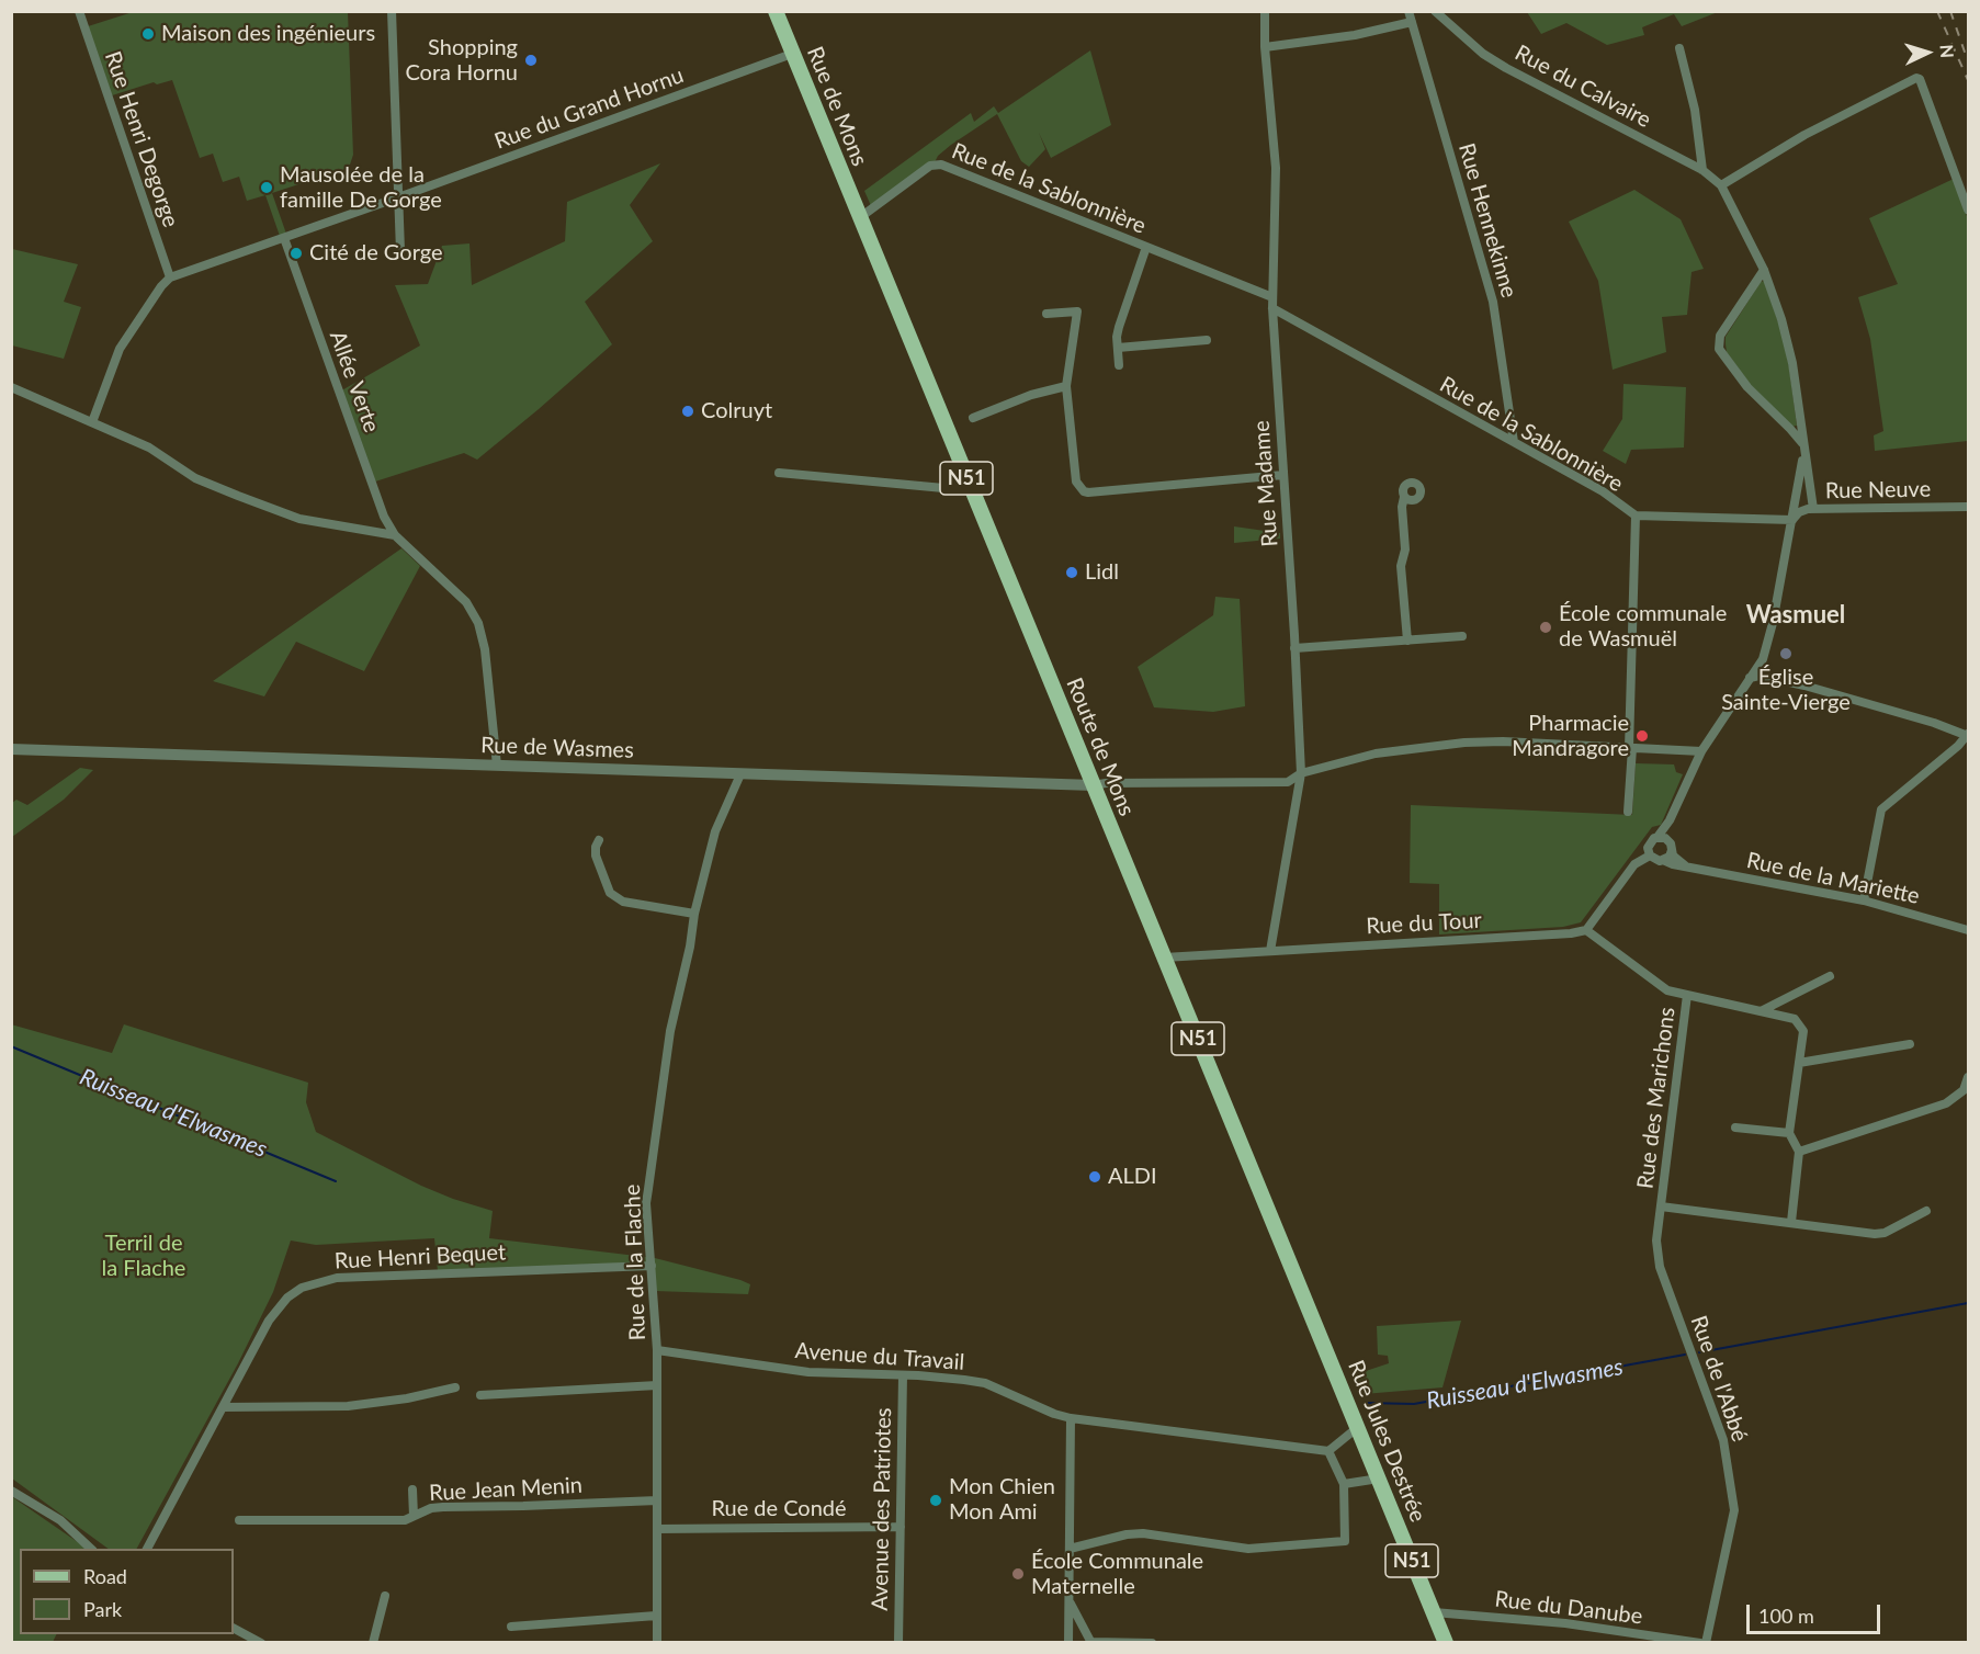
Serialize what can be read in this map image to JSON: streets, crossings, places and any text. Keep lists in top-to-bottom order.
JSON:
{
  "streets": {
    "main road": [
      "Rue de Mons",
      "N51",
      "Route de Mons",
      "Rue Jules Destrée"
    ],
    "street": [
      "Rue du Calvaire",
      "Rue du Grand Hornu",
      "Rue Henri Degorge",
      "Rue de la Sablonnière",
      "Rue Hennekinne",
      "Allée Verte",
      "Rue Madame",
      "Rue Neuve",
      "Rue de Wasmes",
      "Rue de la Mariette",
      "Rue du Tour",
      "Rue des Marichons",
      "Rue Henri Bequet",
      "Rue de la Flache",
      "Avenue du Travail",
      "Rue de l'Abbé",
      "Rue Jean Menin",
      "Rue de Condé",
      "Avenue des Patriotes",
      "Rue du Danube"
    ]
  },
  "crossings": [
    ["Rue de Mons", "Rue du Grand Hornu"],
    ["Rue de Mons", "Rue de la Sablonnière"],
    ["Rue de Mons", "Route de Mons"],
    ["Rue du Grand Hornu", "Rue Henri Degorge"],
    ["Rue du Grand Hornu", "Allée Verte"],
    ["Rue de la Sablonnière", "Rue Hennekinne"],
    ["Rue de la Sablonnière", "Rue Madame"],
    ["Rue de la Sablonnière", "Rue Neuve"],
    ["Rue de la Sablonnière", "Route de Mons"],
    ["Rue Madame", "Rue du Tour"],
    ["Route de Mons", "Rue de Wasmes"],
    ["Route de Mons", "Rue du Tour"],
    ["Route de Mons", "Rue Jules Destrée"],
    ["Rue de Wasmes", "Rue de la Flache"],
    ["Rue des Marichons", "Rue de l'Abbé"],
    ["Rue Henri Bequet", "Rue de la Flache"],
    ["Rue de la Flache", "Avenue du Travail"],
    ["Rue de la Flache", "Rue Jean Menin"],
    ["Rue de la Flache", "Rue de Condé"],
    ["Avenue du Travail", "Avenue des Patriotes"],
    ["Rue Jules Destrée", "Rue du Danube"],
    ["Rue de Condé", "Avenue des Patriotes"]
  ],
  "districts": ["Wasmuel"],
  "water": ["Ruisseau d'Elwasmes"],
  "parks": ["Terril de la Flache"],
  "places": [
    "Maison des ingénieurs",
    "Shopping Cora Hornu",
    "Mausolée de la famille De Gorge",
    "Cité de Gorge",
    "Colruyt",
    "Lidl",
    "École communale de Wasmuël",
    "Église Sainte-Vierge",
    "Pharmacie Mandragore",
    "ALDI",
    "Mon Chien Mon Ami",
    "École Communale Maternelle"
  ],
  "legend": ["Road", "Park"],
  "scale_bar": "100 m",
  "north": "right"
}
